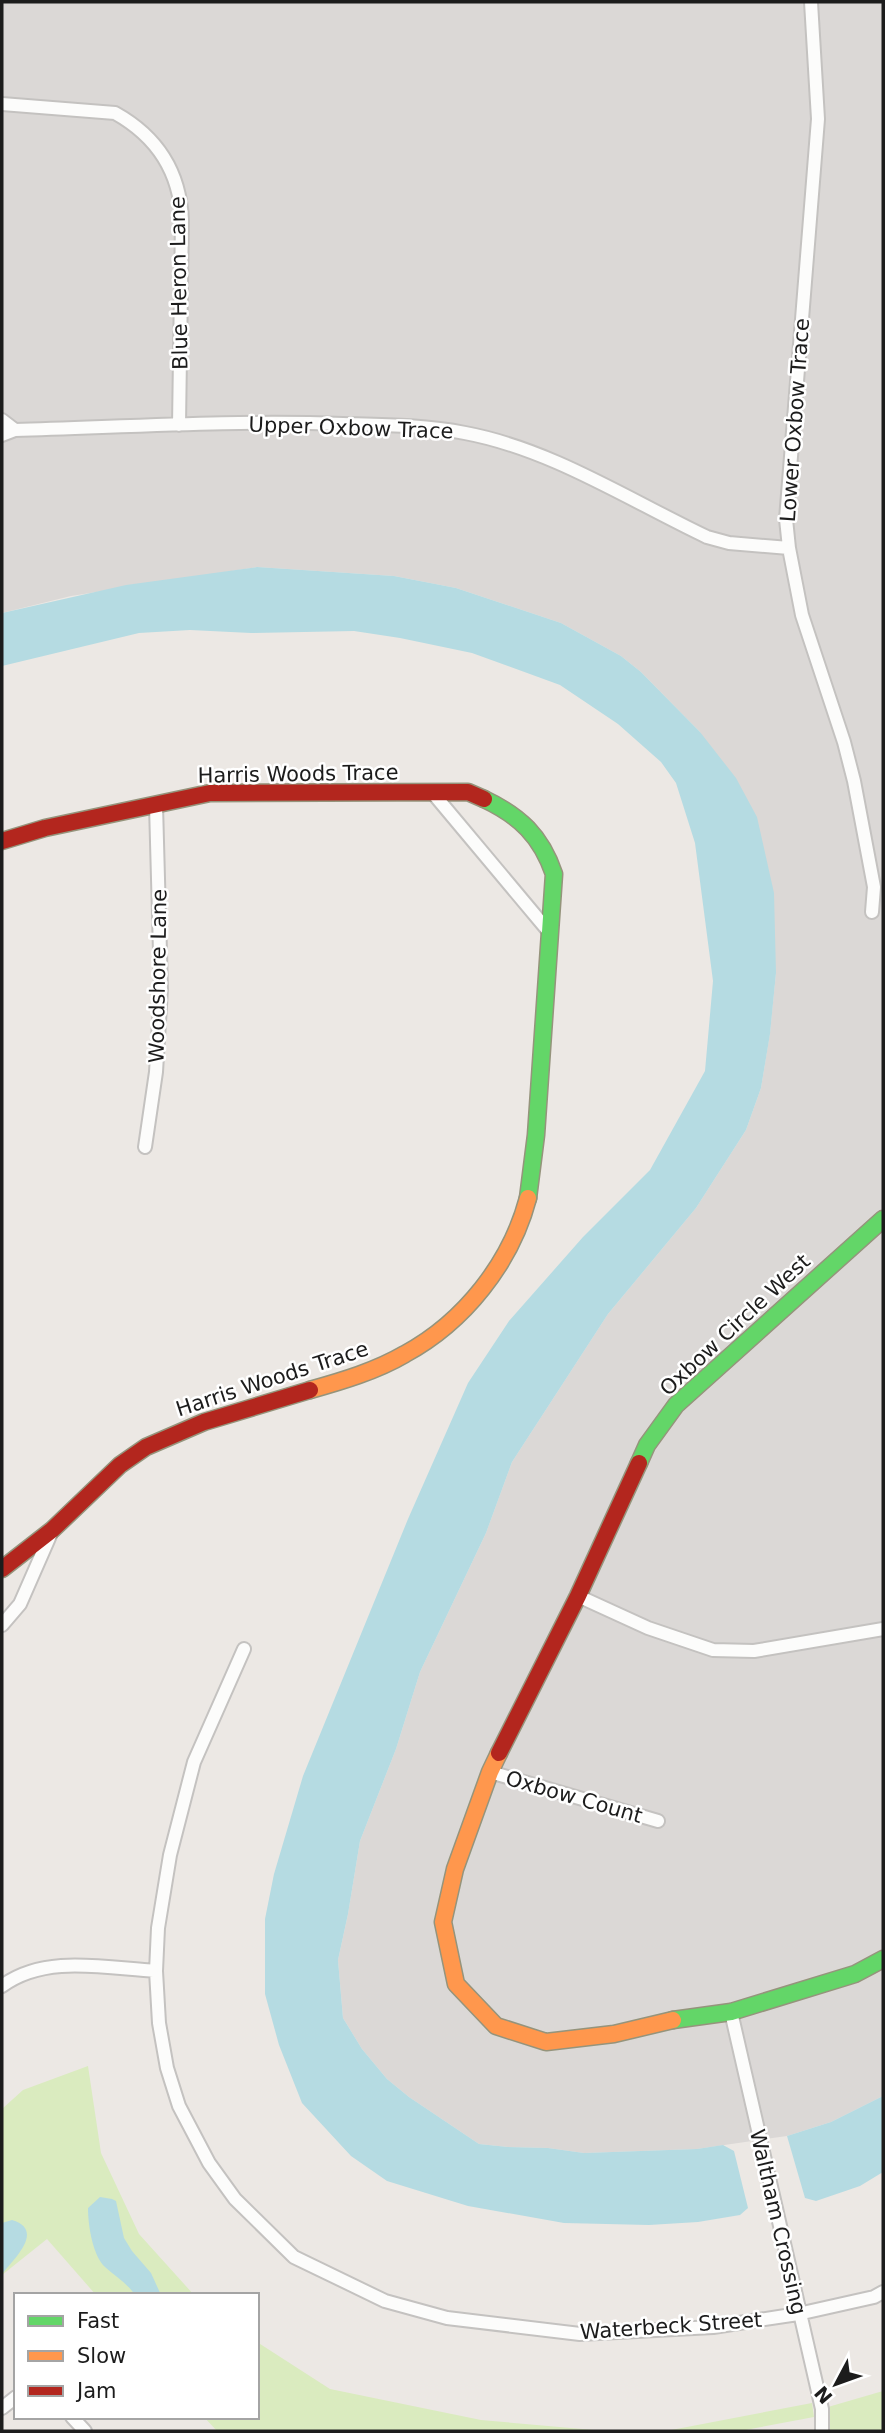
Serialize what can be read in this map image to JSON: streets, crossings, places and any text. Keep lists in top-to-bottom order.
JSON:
{
  "streets": {
    "street": [
      "Blue Heron Lane",
      "Lower Oxbow Trace",
      "Upper Oxbow Trace",
      "Harris Woods Trace",
      "Woodshore Lane",
      "Oxbow Circle West",
      "Oxbow Count",
      "Waltham Crossing",
      "Waterbeck Street"
    ]
  },
  "crossings": [
    ["Blue Heron Lane", "Upper Oxbow Trace"],
    ["Lower Oxbow Trace", "Upper Oxbow Trace"],
    ["Harris Woods Trace", "Woodshore Lane"],
    ["Oxbow Circle West", "Oxbow Count"],
    ["Oxbow Circle West", "Waltham Crossing"],
    ["Waltham Crossing", "Waterbeck Street"]
  ],
  "legend": ["Fast", "Slow", "Jam"],
  "north": "bottom left"
}
